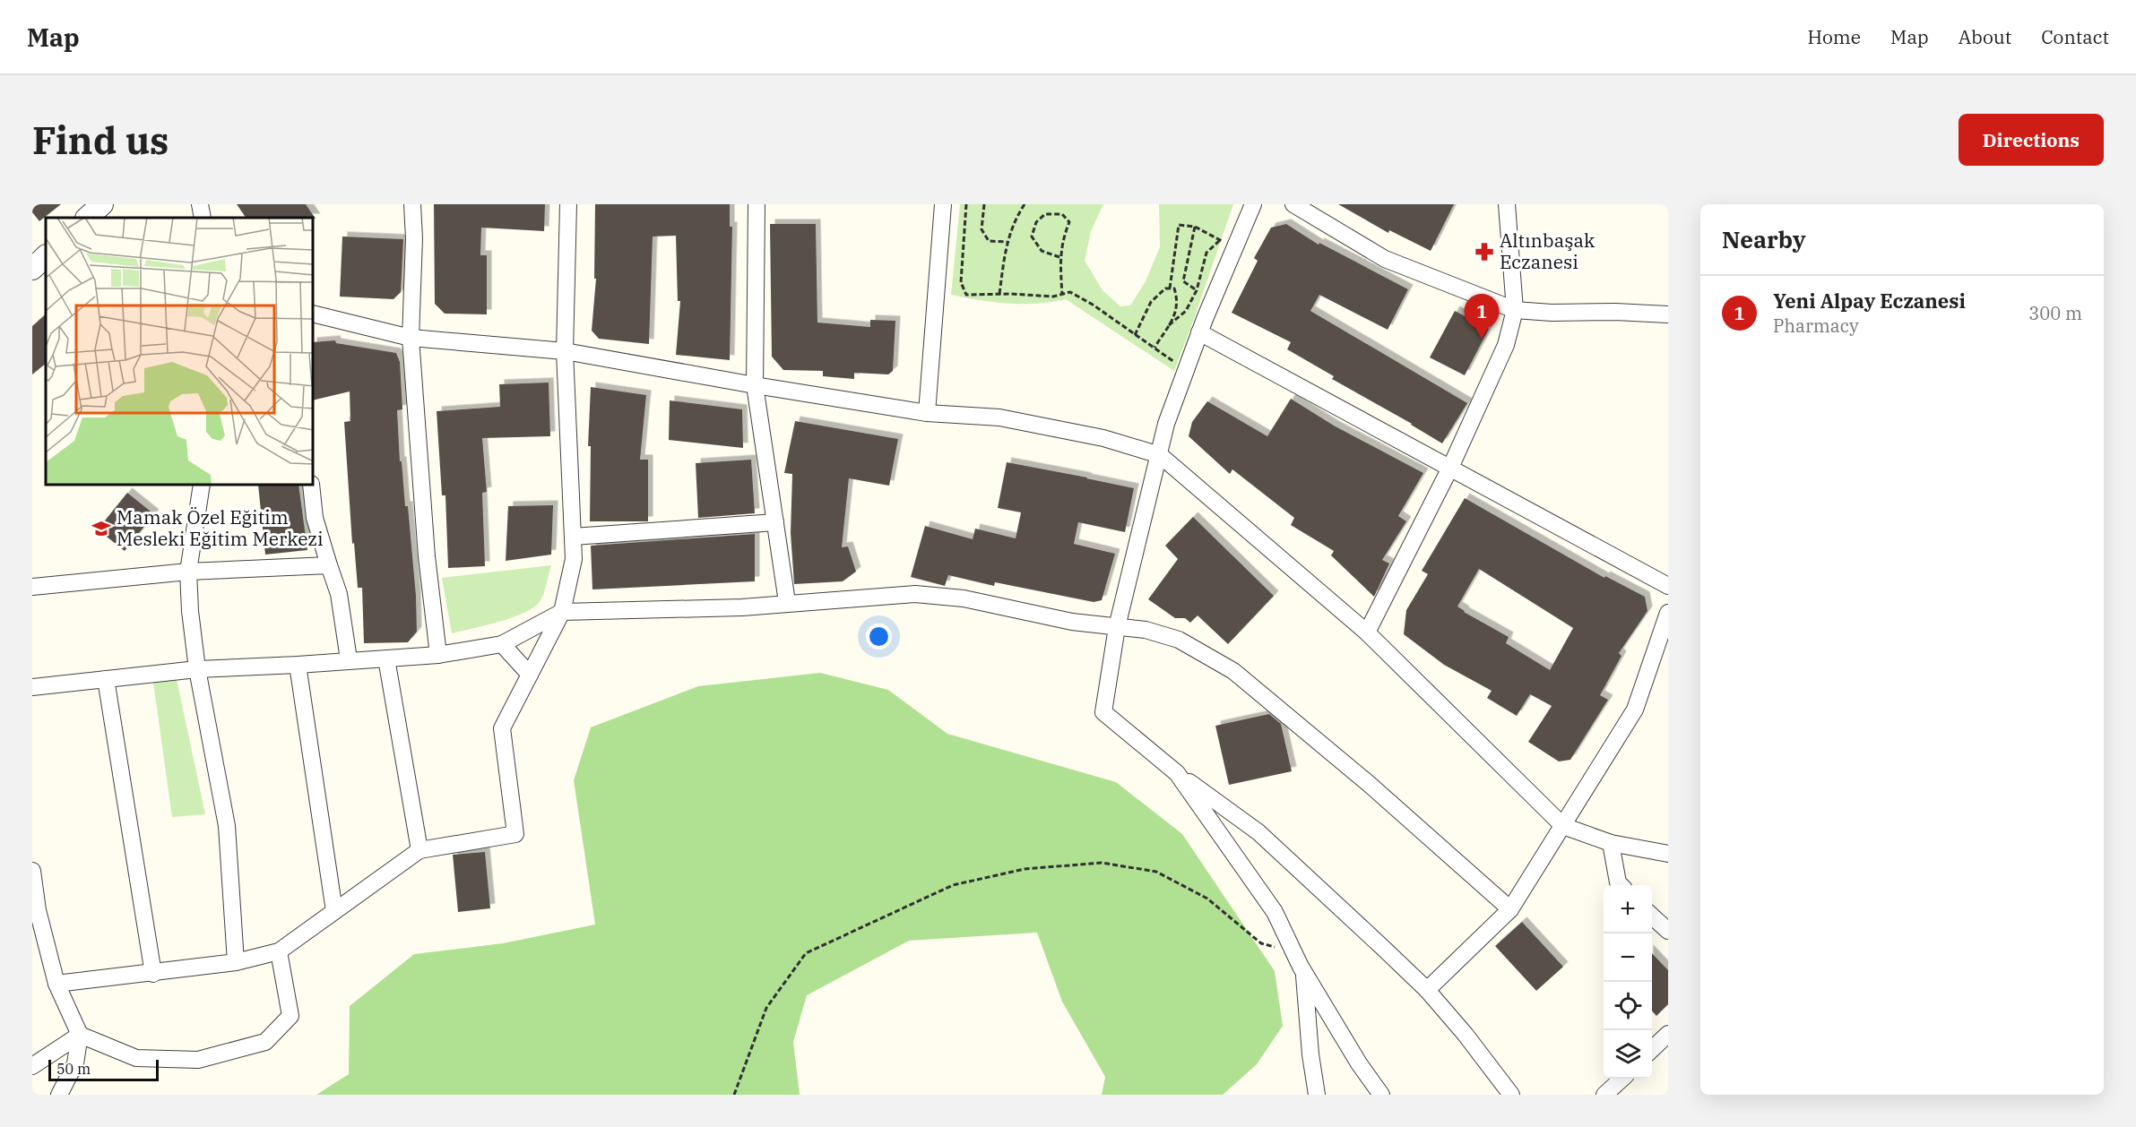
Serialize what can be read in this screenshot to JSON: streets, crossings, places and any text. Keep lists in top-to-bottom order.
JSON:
{
  "places": {
    "pharmacy": ["Altınbaşak Eczanesi"],
    "school or university": ["Mamak Özel Eğitim Mesleki Eğitim Merkezi"]
  },
  "scale_bar": "50 m",
  "page": {
    "header": "Map",
    "nav": [
      "Home",
      "Map",
      "About",
      "Contact"
    ],
    "buttons": "Directions",
    "title": "Find us",
    "heading": "Nearby",
    "list": [
      {
        "mark": "1",
        "name": "Yeni Alpay Eczanesi",
        "note": "Pharmacy",
        "value": "300 m"
      }
    ],
    "pins": "1",
    "map_buttons": ["+", "−"],
    "scale": "50 m"
  }
}
